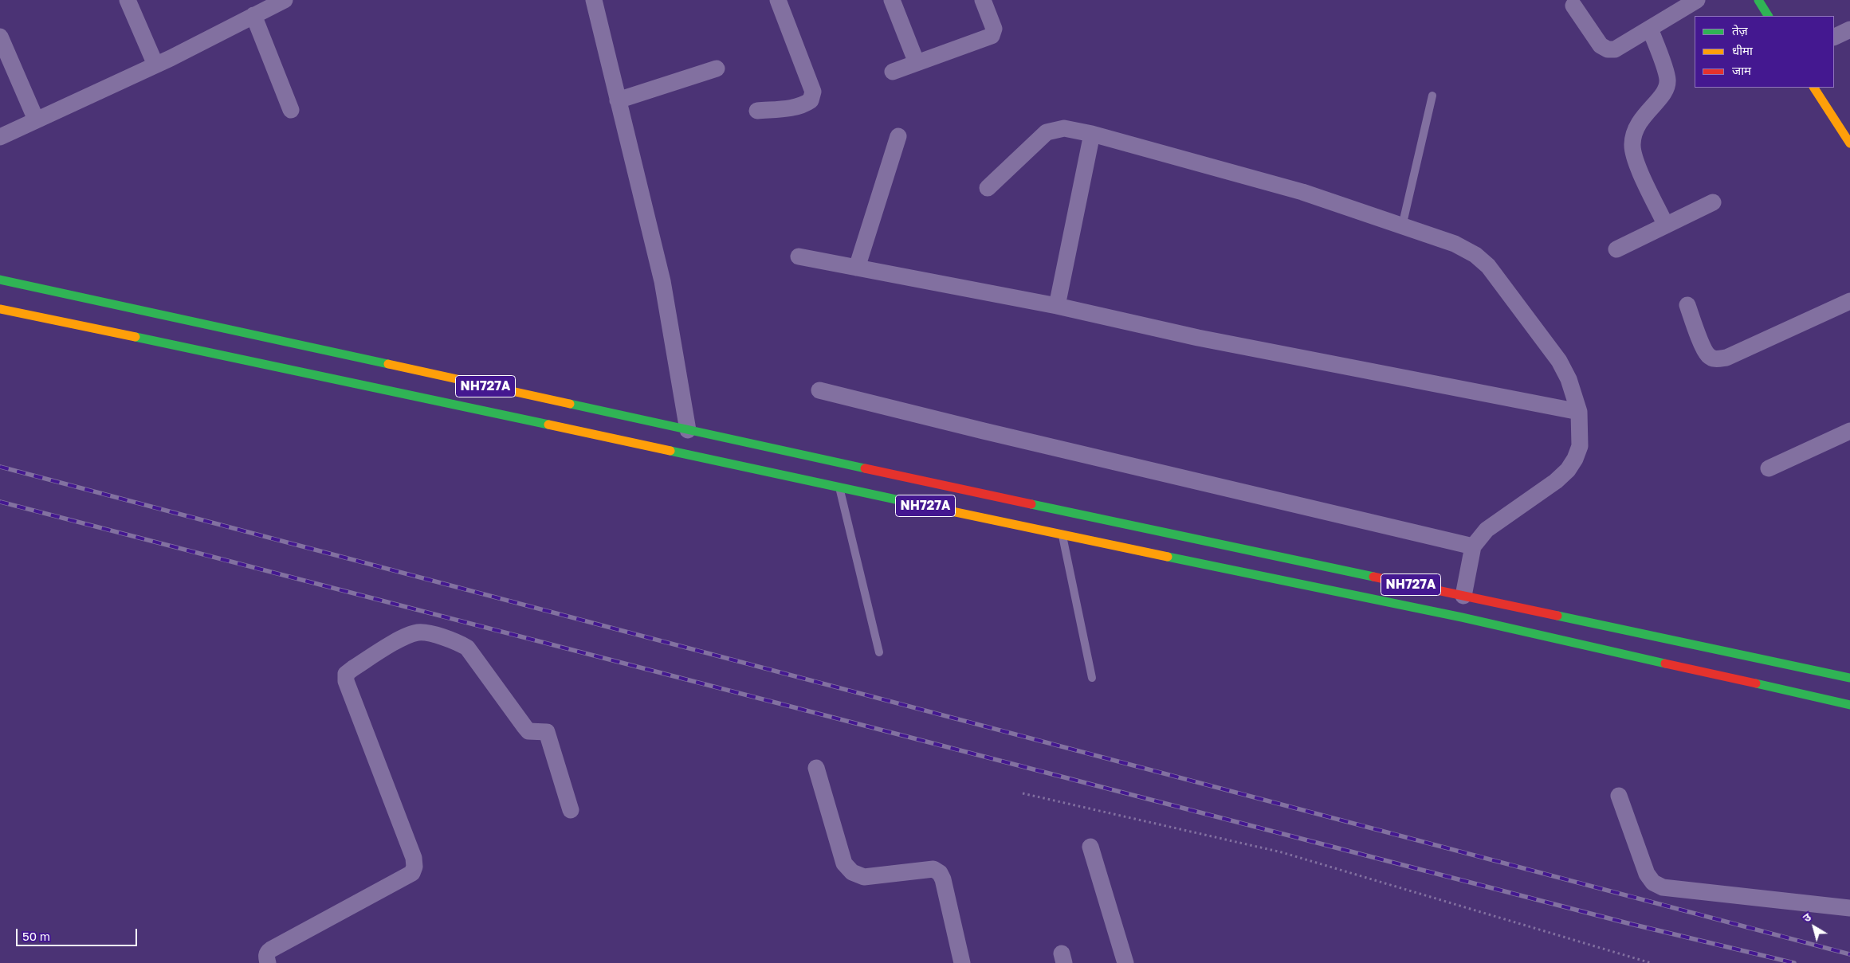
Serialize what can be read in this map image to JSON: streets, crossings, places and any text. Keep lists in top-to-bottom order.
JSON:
{
  "streets": {
    "main road": ["NH727A"]
  },
  "legend": ["तेज़", "धीमा", "जाम"],
  "scale_bar": "50 m",
  "north": "top left"
}
